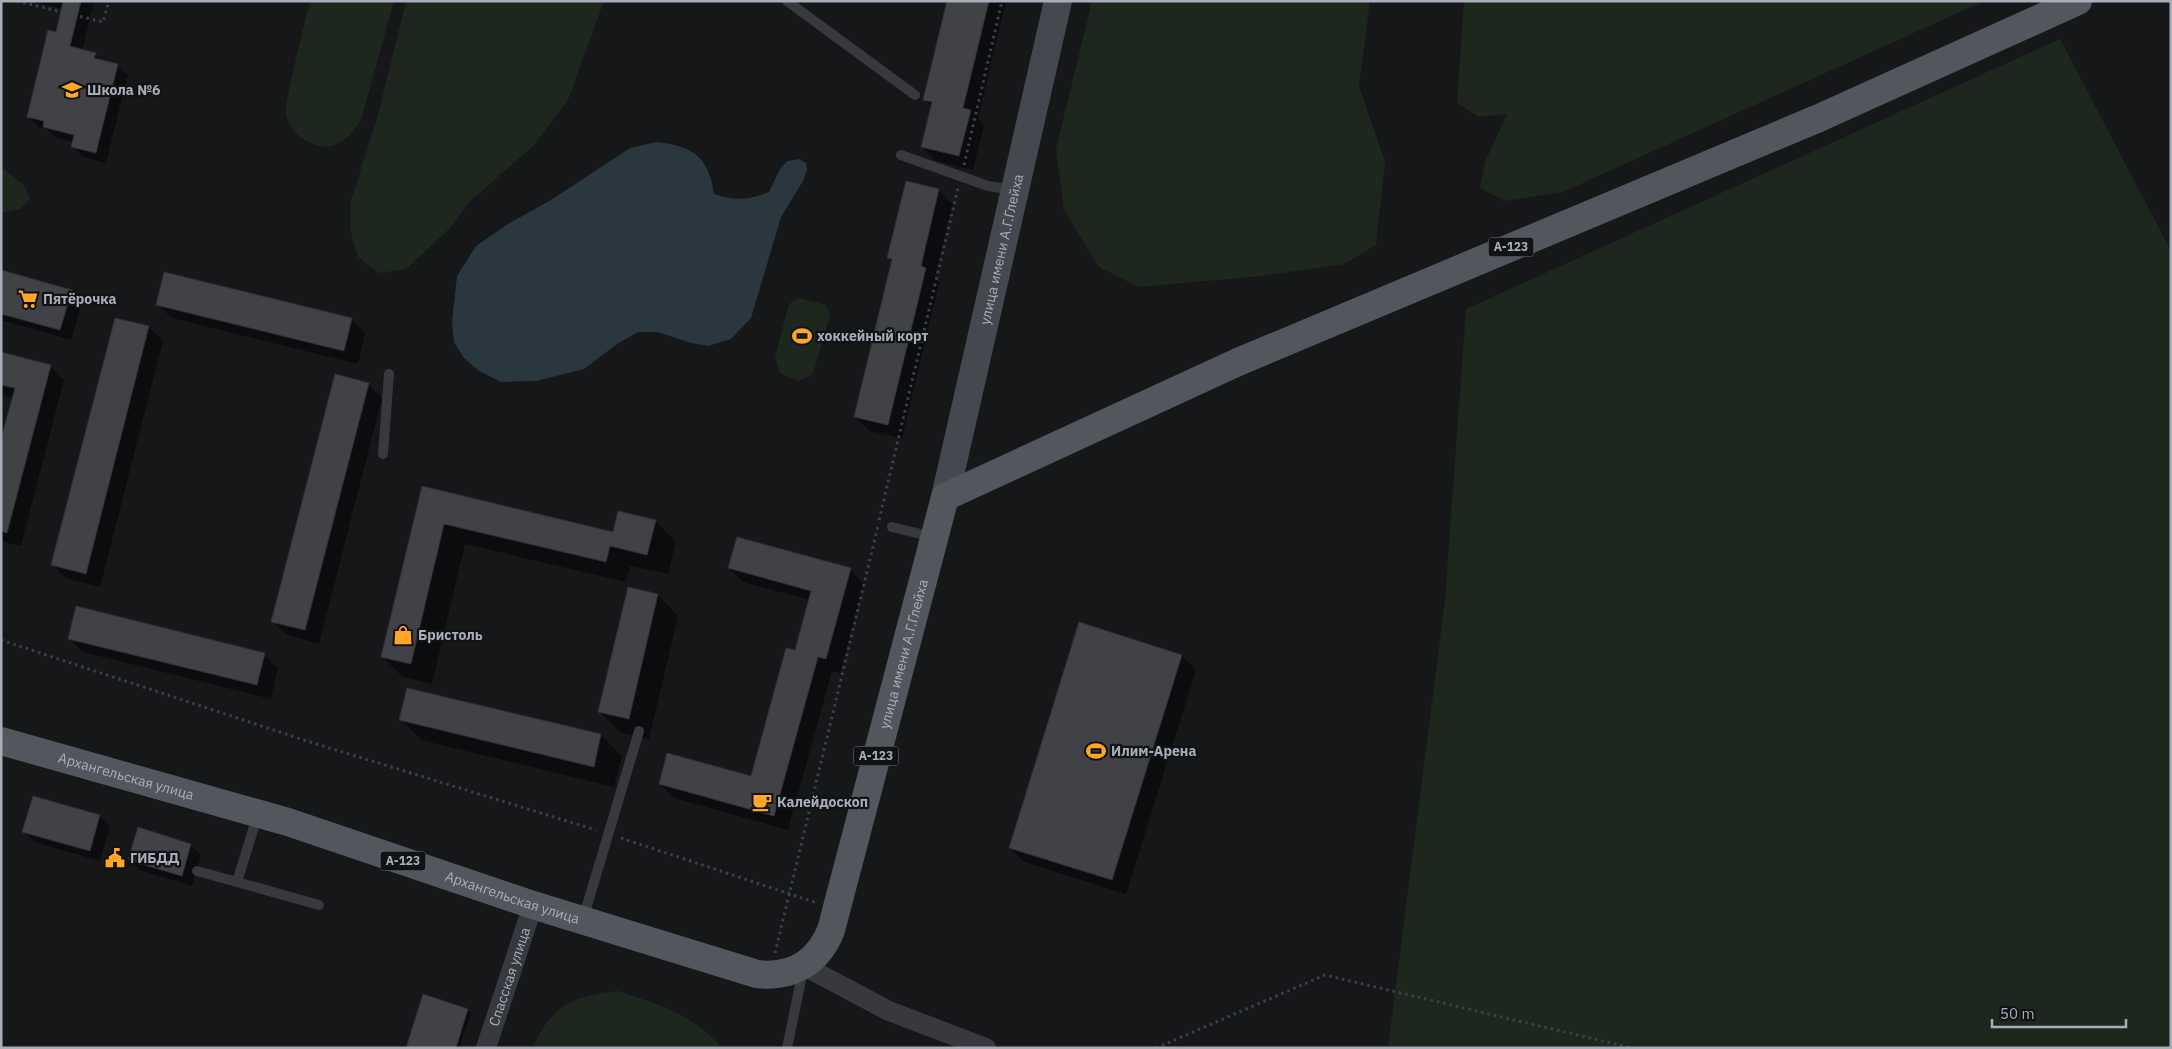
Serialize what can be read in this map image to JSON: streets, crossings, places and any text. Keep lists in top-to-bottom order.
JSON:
{
  "streets": {
    "main road": ["А-123", "улица имени А.Г.Глейха", "Архангельская улица"],
    "street": ["Спасская улица"]
  },
  "crossings": [
    ["А-123", "улица имени А.Г.Глейха"],
    ["улица имени А.Г.Глейха", "Архангельская улица"],
    ["Архангельская улица", "Спасская улица"]
  ],
  "places": {
    "school or university": ["Школа №6"],
    "supermarket": ["Пятёрочка"],
    "sports": ["хоккейный корт", "Илим-Арена"],
    "shop": ["Бристоль"],
    "cafe": ["Калейдоскоп"],
    "public building": ["ГИБДД"]
  },
  "scale_bar": "50 m"
}
